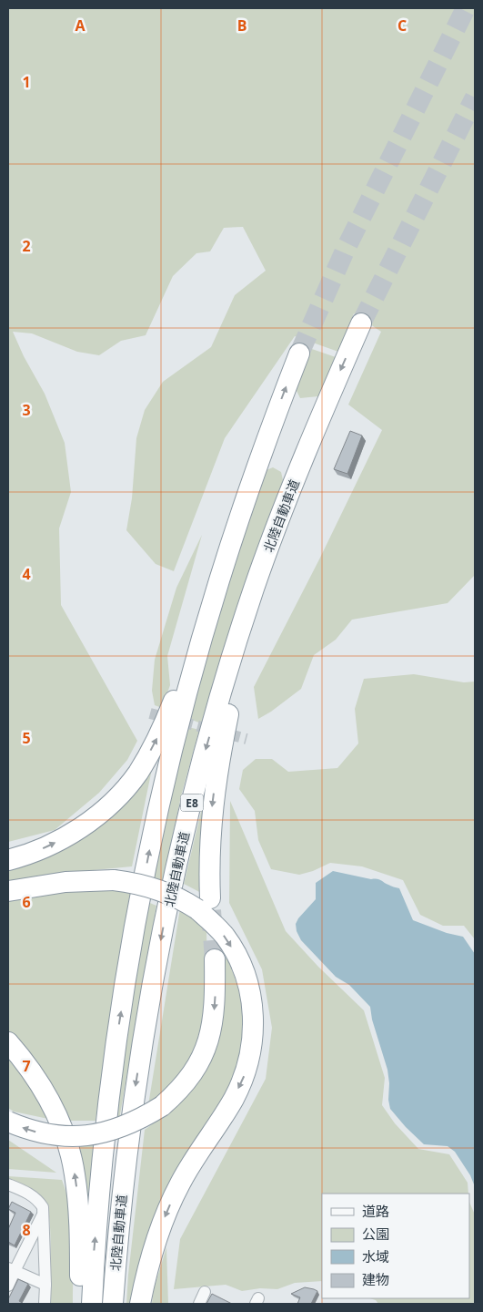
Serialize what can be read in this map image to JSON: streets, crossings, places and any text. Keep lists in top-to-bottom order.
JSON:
{
  "streets": {
    "highway": ["北陸自動車道", "E8"]
  },
  "legend": [
    "道路",
    "公園",
    "水域",
    "建物"
  ],
  "grid": {
    "columns": ["A", "B", "C"],
    "rows": [
      "1",
      "2",
      "3",
      "4",
      "5",
      "6",
      "7",
      "8"
    ]
  }
}
